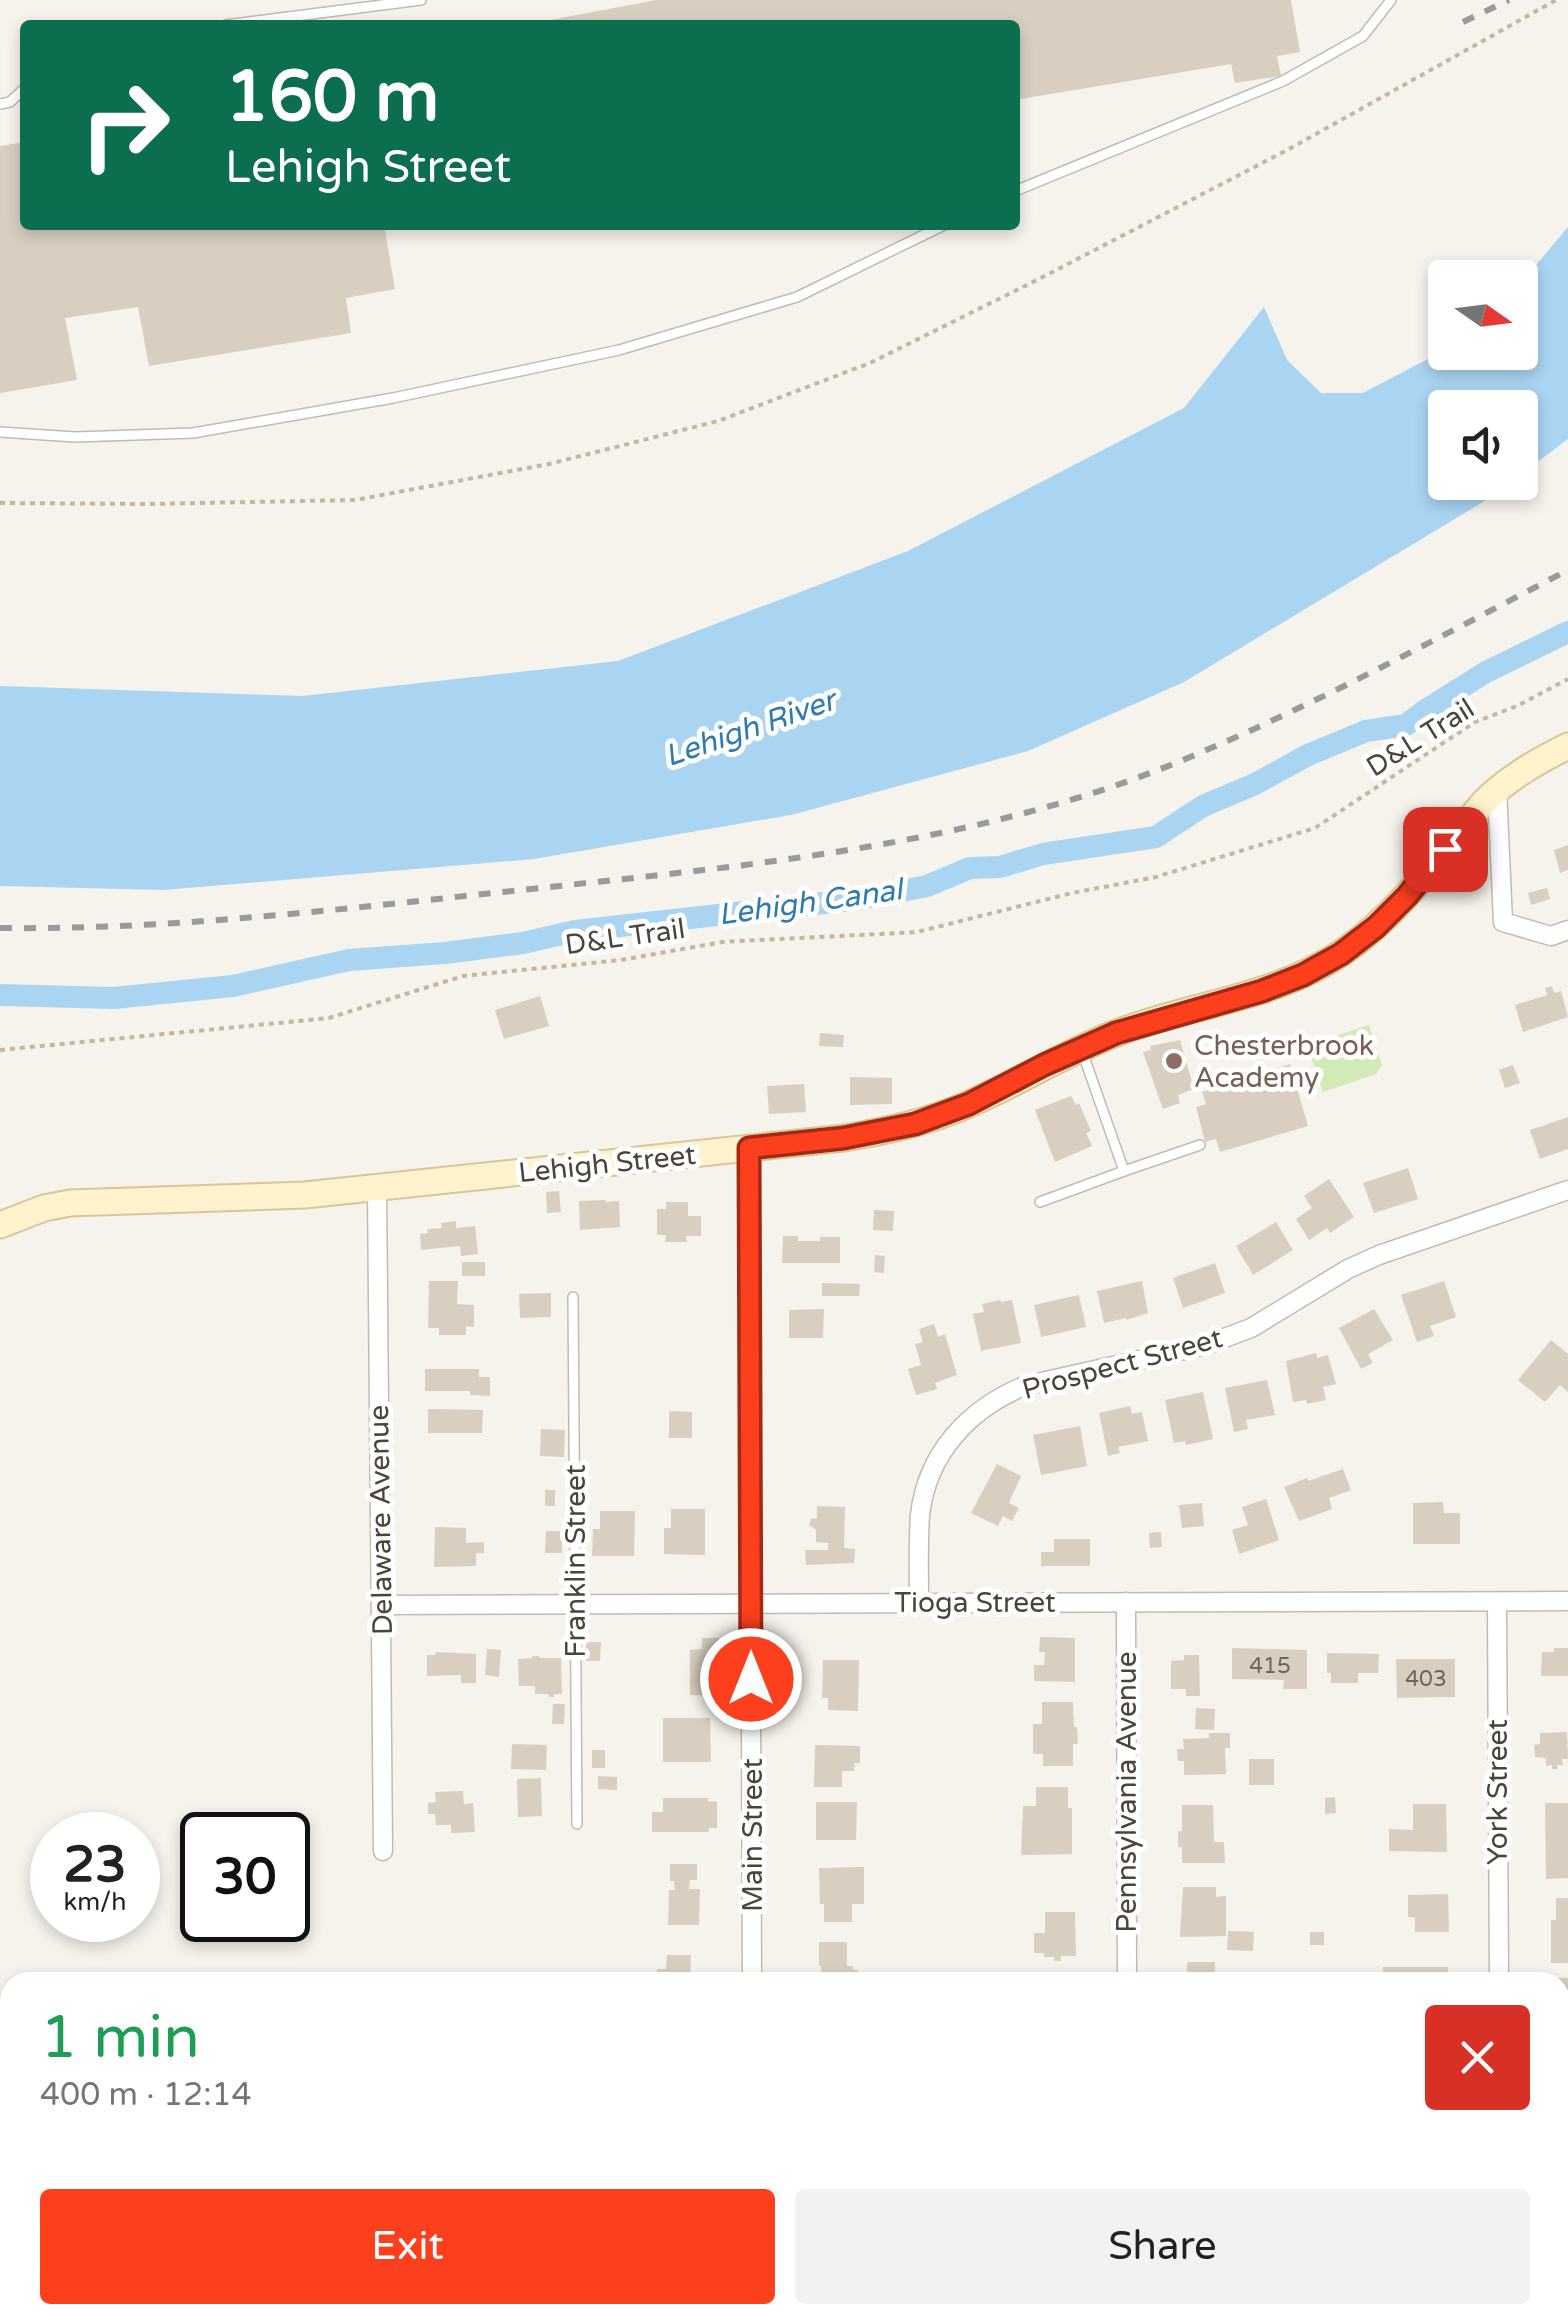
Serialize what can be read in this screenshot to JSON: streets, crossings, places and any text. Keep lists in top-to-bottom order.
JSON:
{
  "streets": {
    "street": [
      "Lehigh Street",
      "Prospect Street",
      "Delaware Avenue",
      "Tioga Street",
      "Pennsylvania Avenue",
      "York Street",
      "Main Street"
    ],
    "lane": ["Franklin Street"],
    "path": ["D&L Trail"]
  },
  "crossings": [
    ["Lehigh Street", "Delaware Avenue"],
    ["Lehigh Street", "Main Street"],
    ["Prospect Street", "Tioga Street"],
    ["Delaware Avenue", "Tioga Street"],
    ["Franklin Street", "Tioga Street"],
    ["Tioga Street", "Pennsylvania Avenue"],
    ["Tioga Street", "York Street"],
    ["Tioga Street", "Main Street"]
  ],
  "water": ["Lehigh River", "Lehigh Canal"],
  "places": ["Chesterbrook Academy"],
  "house_numbers": ["415", "403"],
  "north": "right",
  "page": {
    "turn": ["160 m", "Lehigh Street"],
    "speed": "23 km/h",
    "limit": "30",
    "heading": ["1 min", "400 m · 12:14"],
    "buttons": ["Exit", "Share"]
  }
}
